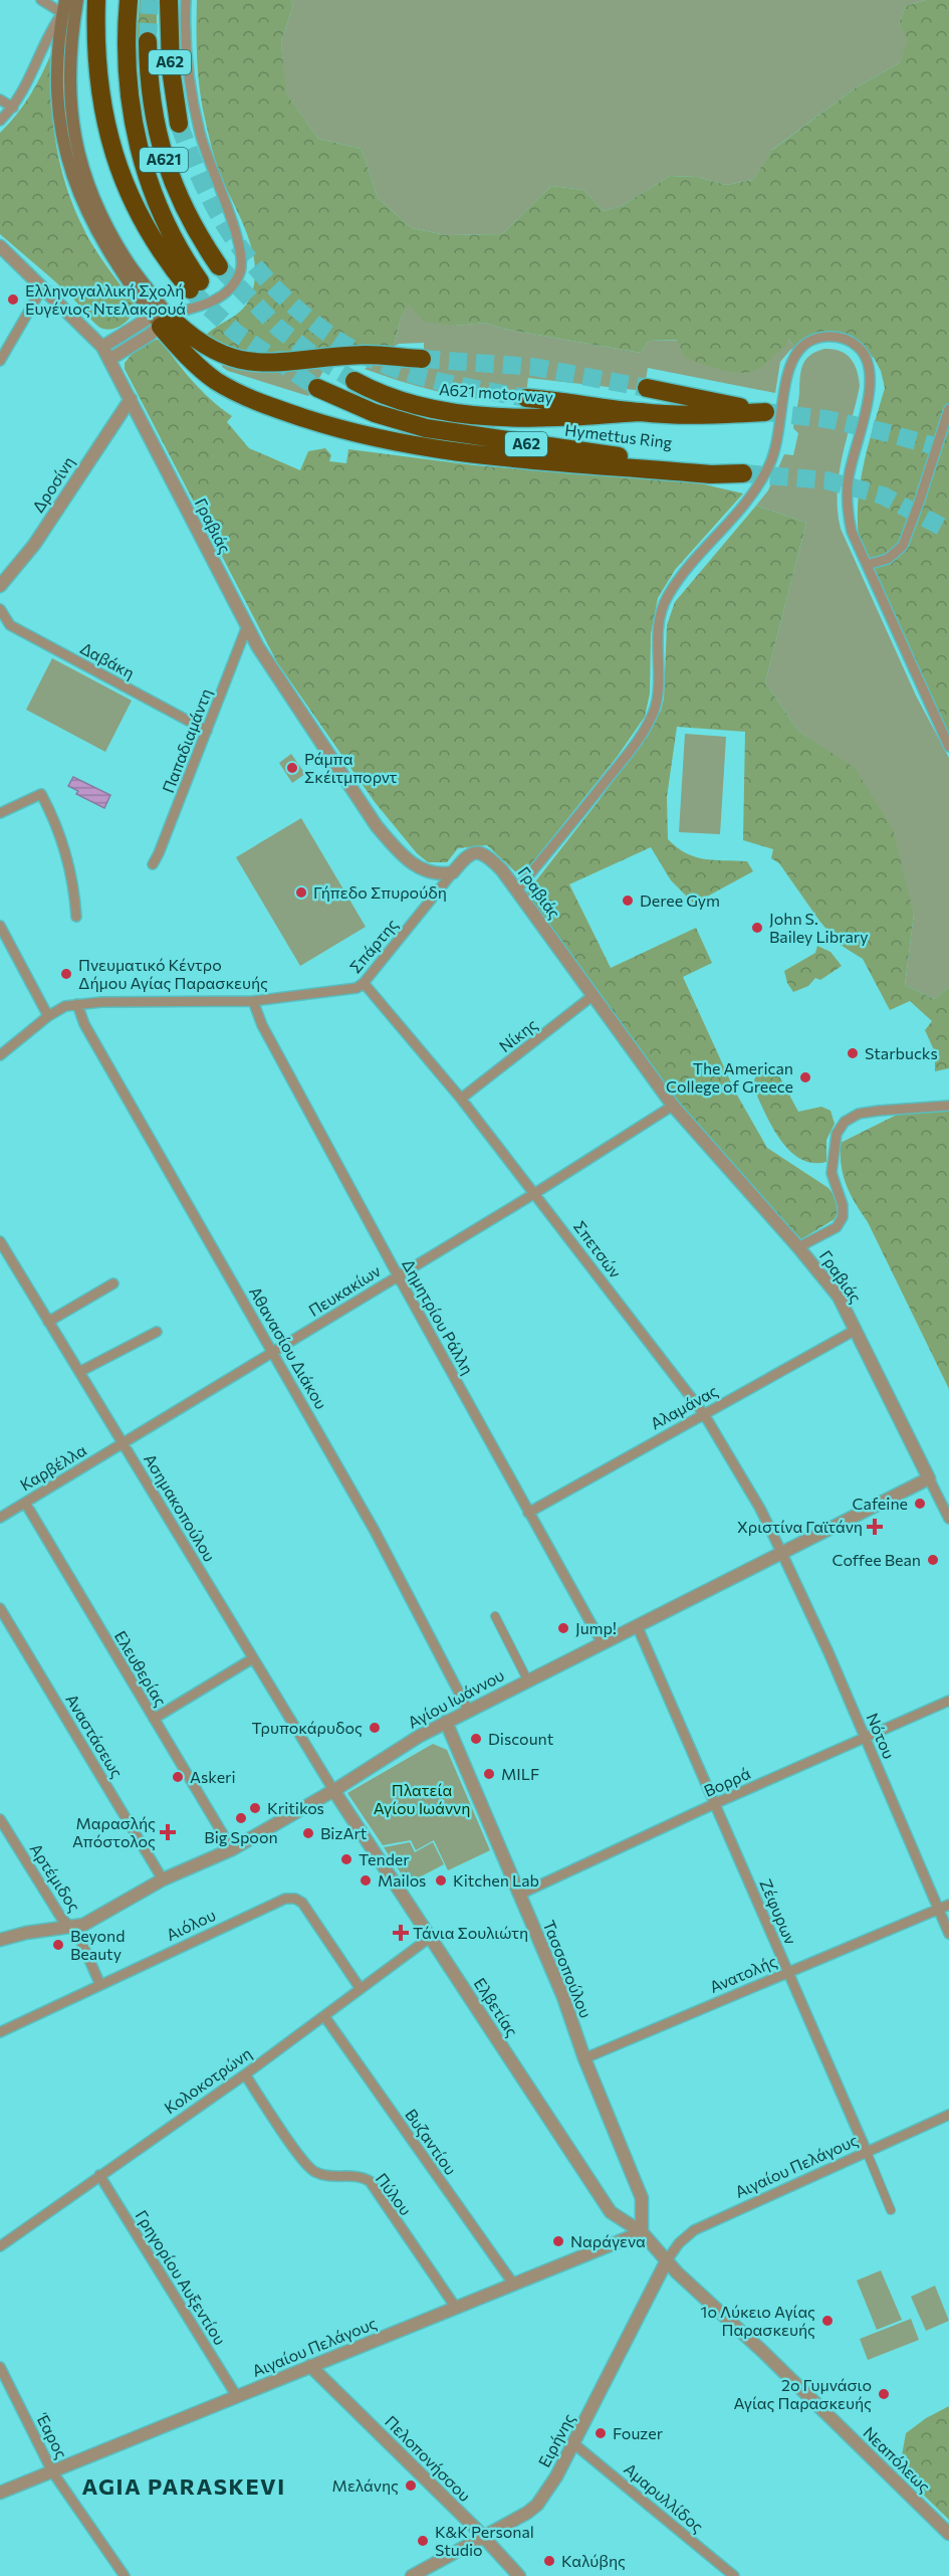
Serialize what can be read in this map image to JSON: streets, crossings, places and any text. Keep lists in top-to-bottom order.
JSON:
{
  "streets": {
    "highway": [
      "Α62",
      "Α621",
      "A621 motorway",
      "Hymettus Ring"
    ],
    "street": [
      "Δροσίνη",
      "Γραβιάς",
      "Δαβάκη",
      "Παπαδιαμάντη",
      "Σπάρτης",
      "Νίκης",
      "Σπετσών",
      "Πευκακίων",
      "Δημητρίου Ράλλη",
      "Αθανασίου Διάκου",
      "Αλαμάνας",
      "Καρβέλλα",
      "Ασημακοπούλου",
      "Ελευθερίας",
      "Αγίου Ιωάννου",
      "Αναστάσεως",
      "Νότου",
      "Βορρά",
      "Αρτέμιδος",
      "Ζέφυρων",
      "Αιόλου",
      "Τασσοπούλου",
      "Ανατολής",
      "Ελβετίας",
      "Κολοκοτρώνη",
      "Βυζαντίου",
      "Αιγαίου Πελάγους",
      "Πύλου",
      "Γρηγορίου Αυξεντίου",
      "Έαρος",
      "Ειρήνης",
      "Πελοπονήσσου",
      "Νεαπόλεως",
      "Αμαρυλλίδος"
    ]
  },
  "crossings": [
    ["A621 motorway", "Hymettus Ring"],
    ["Δροσίνη", "Γραβιάς"],
    ["Γραβιάς", "Παπαδιαμάντη"],
    ["Γραβιάς", "Σπάρτης"],
    ["Γραβιάς", "Νίκης"],
    ["Γραβιάς", "Πευκακίων"],
    ["Γραβιάς", "Αλαμάνας"],
    ["Γραβιάς", "Αγίου Ιωάννου"],
    ["Δαβάκη", "Παπαδιαμάντη"],
    ["Σπάρτης", "Σπετσών"],
    ["Σπάρτης", "Δημητρίου Ράλλη"],
    ["Σπάρτης", "Αθανασίου Διάκου"],
    ["Νίκης", "Σπετσών"],
    ["Σπετσών", "Πευκακίων"],
    ["Σπετσών", "Αλαμάνας"],
    ["Σπετσών", "Αγίου Ιωάννου"],
    ["Σπετσών", "Νότου"],
    ["Πευκακίων", "Δημητρίου Ράλλη"],
    ["Πευκακίων", "Αθανασίου Διάκου"],
    ["Πευκακίων", "Καρβέλλα"],
    ["Πευκακίων", "Ασημακοπούλου"],
    ["Δημητρίου Ράλλη", "Αλαμάνας"],
    ["Δημητρίου Ράλλη", "Αγίου Ιωάννου"],
    ["Αθανασίου Διάκου", "Αγίου Ιωάννου"],
    ["Καρβέλλα", "Ασημακοπούλου"],
    ["Καρβέλλα", "Ελευθερίας"],
    ["Ασημακοπούλου", "Αγίου Ιωάννου"],
    ["Ασημακοπούλου", "Ελβετίας"],
    ["Ελευθερίας", "Αγίου Ιωάννου"],
    ["Αγίου Ιωάννου", "Αναστάσεως"],
    ["Αγίου Ιωάννου", "Νότου"],
    ["Αγίου Ιωάννου", "Αρτέμιδος"],
    ["Αγίου Ιωάννου", "Ζέφυρων"],
    ["Αγίου Ιωάννου", "Τασσοπούλου"],
    ["Αγίου Ιωάννου", "Ελβετίας"],
    ["Νότου", "Βορρά"],
    ["Νότου", "Ανατολής"],
    ["Βορρά", "Ζέφυρων"],
    ["Βορρά", "Τασσοπούλου"],
    ["Αρτέμιδος", "Αιόλου"],
    ["Ζέφυρων", "Ανατολής"],
    ["Ζέφυρων", "Αιγαίου Πελάγους"],
    ["Αιόλου", "Κολοκοτρώνη"],
    ["Τασσοπούλου", "Ανατολής"],
    ["Τασσοπούλου", "Ελβετίας"],
    ["Τασσοπούλου", "Αιγαίου Πελάγους"],
    ["Τασσοπούλου", "Νεαπόλεως"],
    ["Ελβετίας", "Κολοκοτρώνη"],
    ["Ελβετίας", "Αιγαίου Πελάγους"],
    ["Ελβετίας", "Νεαπόλεως"],
    ["Κολοκοτρώνη", "Βυζαντίου"],
    ["Κολοκοτρώνη", "Πύλου"],
    ["Κολοκοτρώνη", "Γρηγορίου Αυξεντίου"],
    ["Βυζαντίου", "Αιγαίου Πελάγους"],
    ["Αιγαίου Πελάγους", "Πύλου"],
    ["Αιγαίου Πελάγους", "Γρηγορίου Αυξεντίου"],
    ["Αιγαίου Πελάγους", "Έαρος"],
    ["Αιγαίου Πελάγους", "Ειρήνης"],
    ["Αιγαίου Πελάγους", "Πελοπονήσσου"],
    ["Αιγαίου Πελάγους", "Νεαπόλεως"],
    ["Ειρήνης", "Πελοπονήσσου"],
    ["Ειρήνης", "Νεαπόλεως"],
    ["Ειρήνης", "Αμαρυλλίδος"]
  ],
  "districts": ["AGIA PARASKEVI"],
  "parks": ["Πλατεία Αγίου Ιωάννη"],
  "places": {
    "other": [
      "Ελληνογαλλική Σχολή Ευγένιος Ντελακρουά",
      "Ράμπα Σκέιτμπορντ",
      "Γήπεδο Σπυρούδη",
      "Deree Gym",
      "John S. Bailey Library",
      "Πνευματικό Κέντρο Δήμου Αγίας Παρασκευής",
      "Starbucks",
      "The American College of Greece",
      "Cafeine",
      "Coffee Bean",
      "Jump!",
      "Τρυποκάρυδος",
      "Discount",
      "MILF",
      "Askeri",
      "Kritikos",
      "Big Spoon",
      "BizArt",
      "Tender",
      "Mailos",
      "Kitchen Lab",
      "Beyond Beauty",
      "Ναράγενα",
      "1ο Λύκειο Αγίας Παρασκευής",
      "2ο Γυμνάσιο Αγίας Παρασκευής",
      "Fouzer",
      "Μελάνης",
      "K&K Personal Studio",
      "Καλύβης"
    ],
    "health": ["Χριστίνα Γαϊτάνη", "Μαρασλής Απόστολος", "Τάνια Σουλιώτη"]
  }
}
